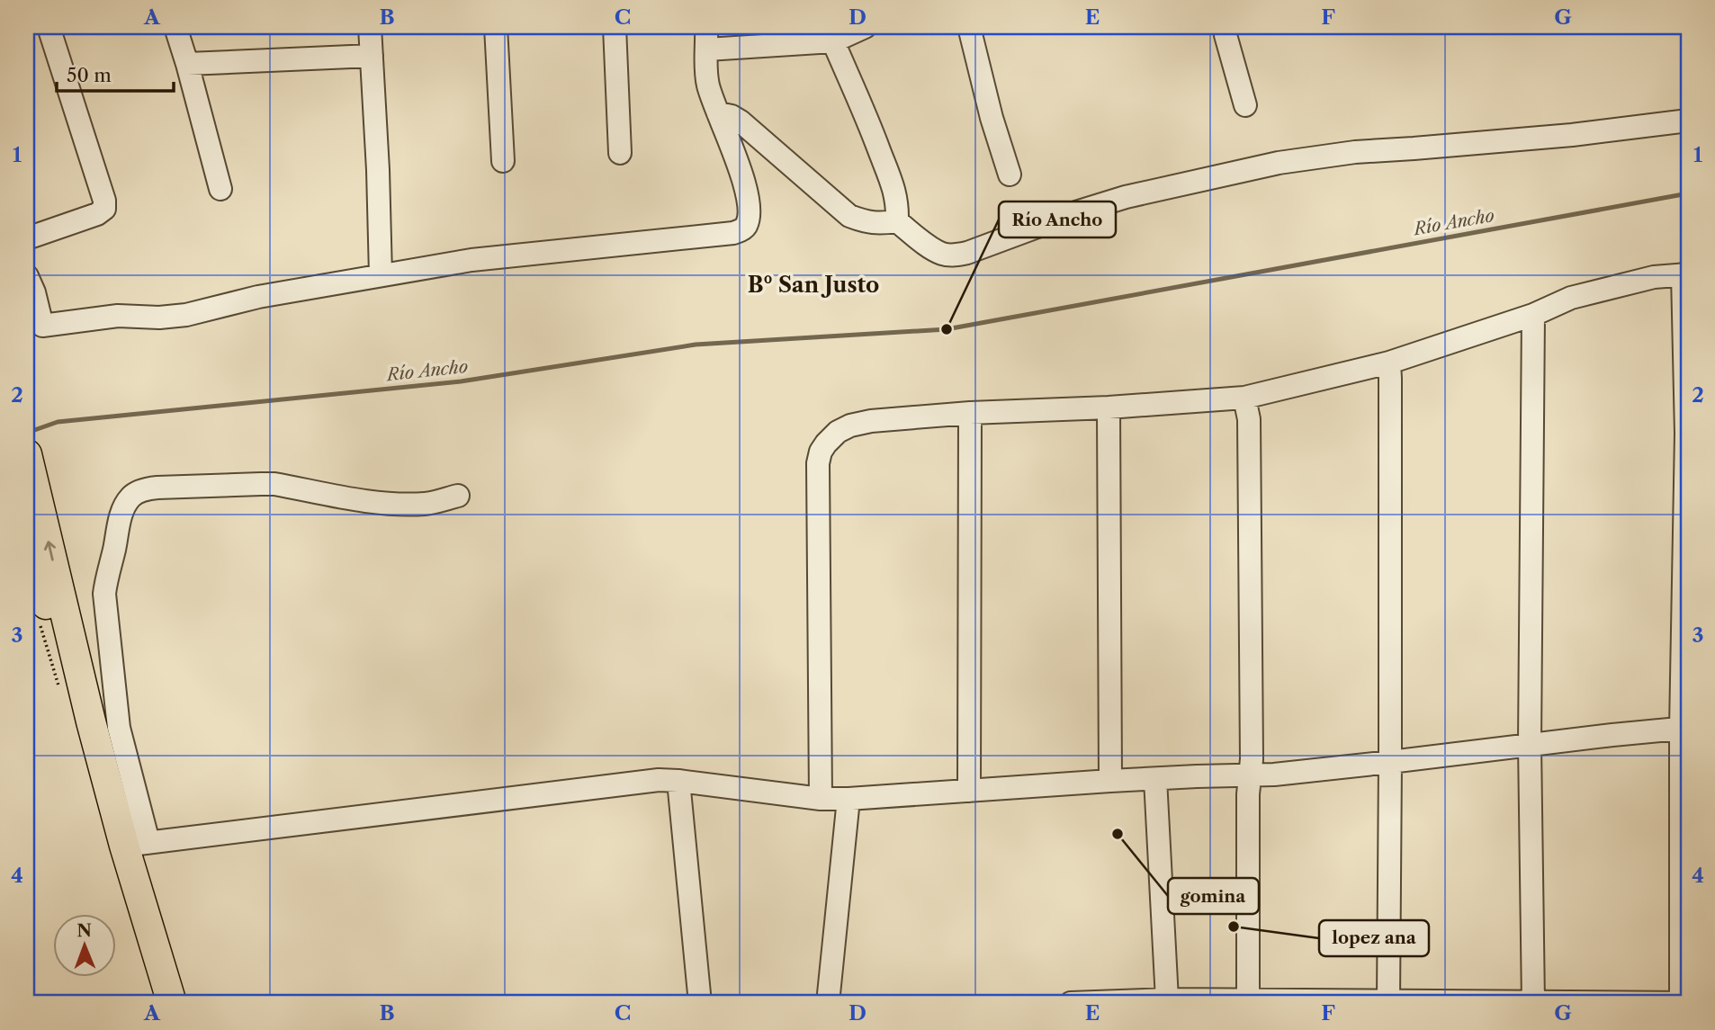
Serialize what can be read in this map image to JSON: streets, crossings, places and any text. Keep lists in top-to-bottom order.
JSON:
{
  "districts": ["Bº San Justo"],
  "water": ["Río Ancho"],
  "places": ["Río Ancho", "gomina", "lopez ana"],
  "scale_bar": "50 m",
  "north": "top",
  "grid": {
    "columns": [
      "A",
      "B",
      "C",
      "D",
      "E",
      "F",
      "G"
    ],
    "rows": [
      "1",
      "2",
      "3",
      "4"
    ]
  }
}
